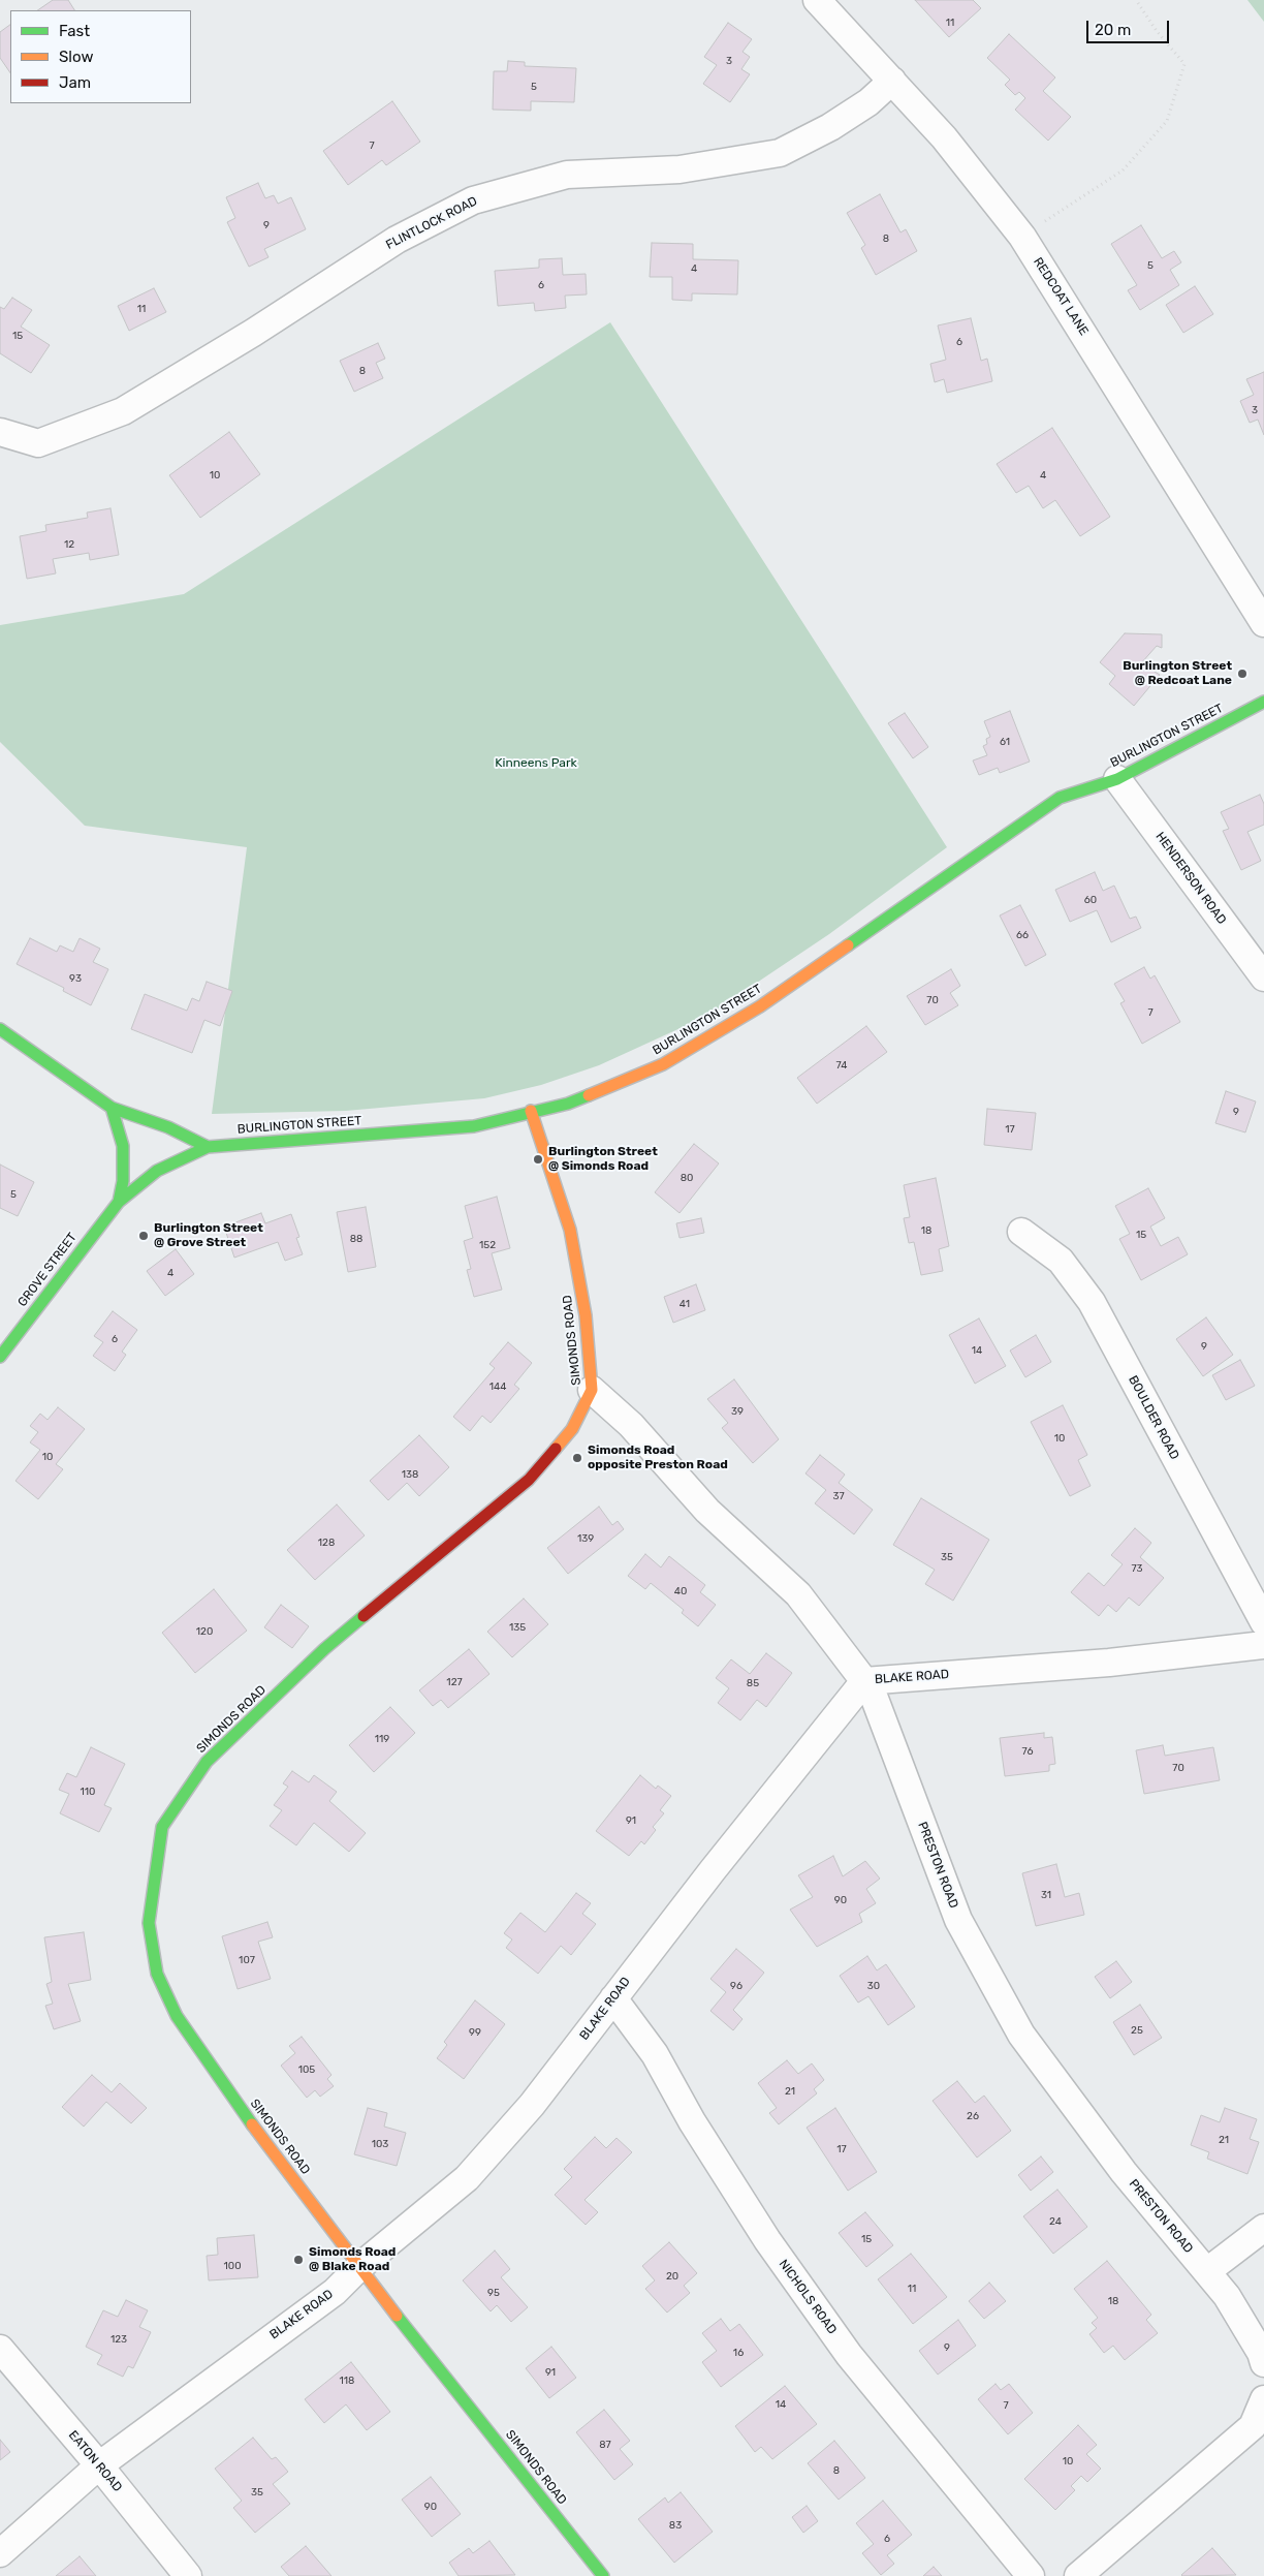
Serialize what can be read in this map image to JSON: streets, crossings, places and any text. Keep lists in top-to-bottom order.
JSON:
{
  "streets": {
    "street": [
      "FLINTLOCK ROAD",
      "REDCOAT LANE",
      "BURLINGTON STREET",
      "HENDERSON ROAD",
      "GROVE STREET",
      "SIMONDS ROAD",
      "BOULDER ROAD",
      "BLAKE ROAD",
      "PRESTON ROAD",
      "NICHOLS ROAD",
      "EATON ROAD"
    ]
  },
  "crossings": [
    ["FLINTLOCK ROAD", "REDCOAT LANE"],
    ["BURLINGTON STREET", "HENDERSON ROAD"],
    ["BURLINGTON STREET", "GROVE STREET"],
    ["BURLINGTON STREET", "SIMONDS ROAD"],
    ["SIMONDS ROAD", "BLAKE ROAD"],
    ["SIMONDS ROAD", "PRESTON ROAD"],
    ["BLAKE ROAD", "PRESTON ROAD"],
    ["BLAKE ROAD", "NICHOLS ROAD"],
    ["BLAKE ROAD", "EATON ROAD"]
  ],
  "parks": ["Kinneens Park"],
  "places": [
    "Burlington Street @ Redcoat Lane",
    "Burlington Street @ Simonds Road",
    "Burlington Street @ Grove Street",
    "Simonds Road opposite Preston Road",
    "Simonds Road @ Blake Road"
  ],
  "house_numbers": [
    "11",
    "3",
    "5",
    "7",
    "9",
    "8",
    "5",
    "4",
    "6",
    "11",
    "15",
    "6",
    "8",
    "3",
    "10",
    "4",
    "12",
    "61",
    "60",
    "66",
    "93",
    "70",
    "7",
    "74",
    "9",
    "17",
    "80",
    "5",
    "18",
    "15",
    "88",
    "152",
    "4",
    "41",
    "6",
    "9",
    "14",
    "144",
    "39",
    "10",
    "10",
    "138",
    "37",
    "139",
    "128",
    "35",
    "73",
    "40",
    "135",
    "120",
    "127",
    "85",
    "119",
    "76",
    "70",
    "110",
    "91",
    "31",
    "90",
    "107",
    "96",
    "30",
    "25",
    "99",
    "105",
    "21",
    "26",
    "21",
    "103",
    "17",
    "24",
    "15",
    "100",
    "20",
    "11",
    "95",
    "18",
    "123",
    "9",
    "16",
    "91",
    "118",
    "14",
    "7",
    "87",
    "10",
    "8",
    "35",
    "90",
    "83",
    "6"
  ],
  "legend": ["Fast", "Slow", "Jam"],
  "scale_bar": "20 m"
}
